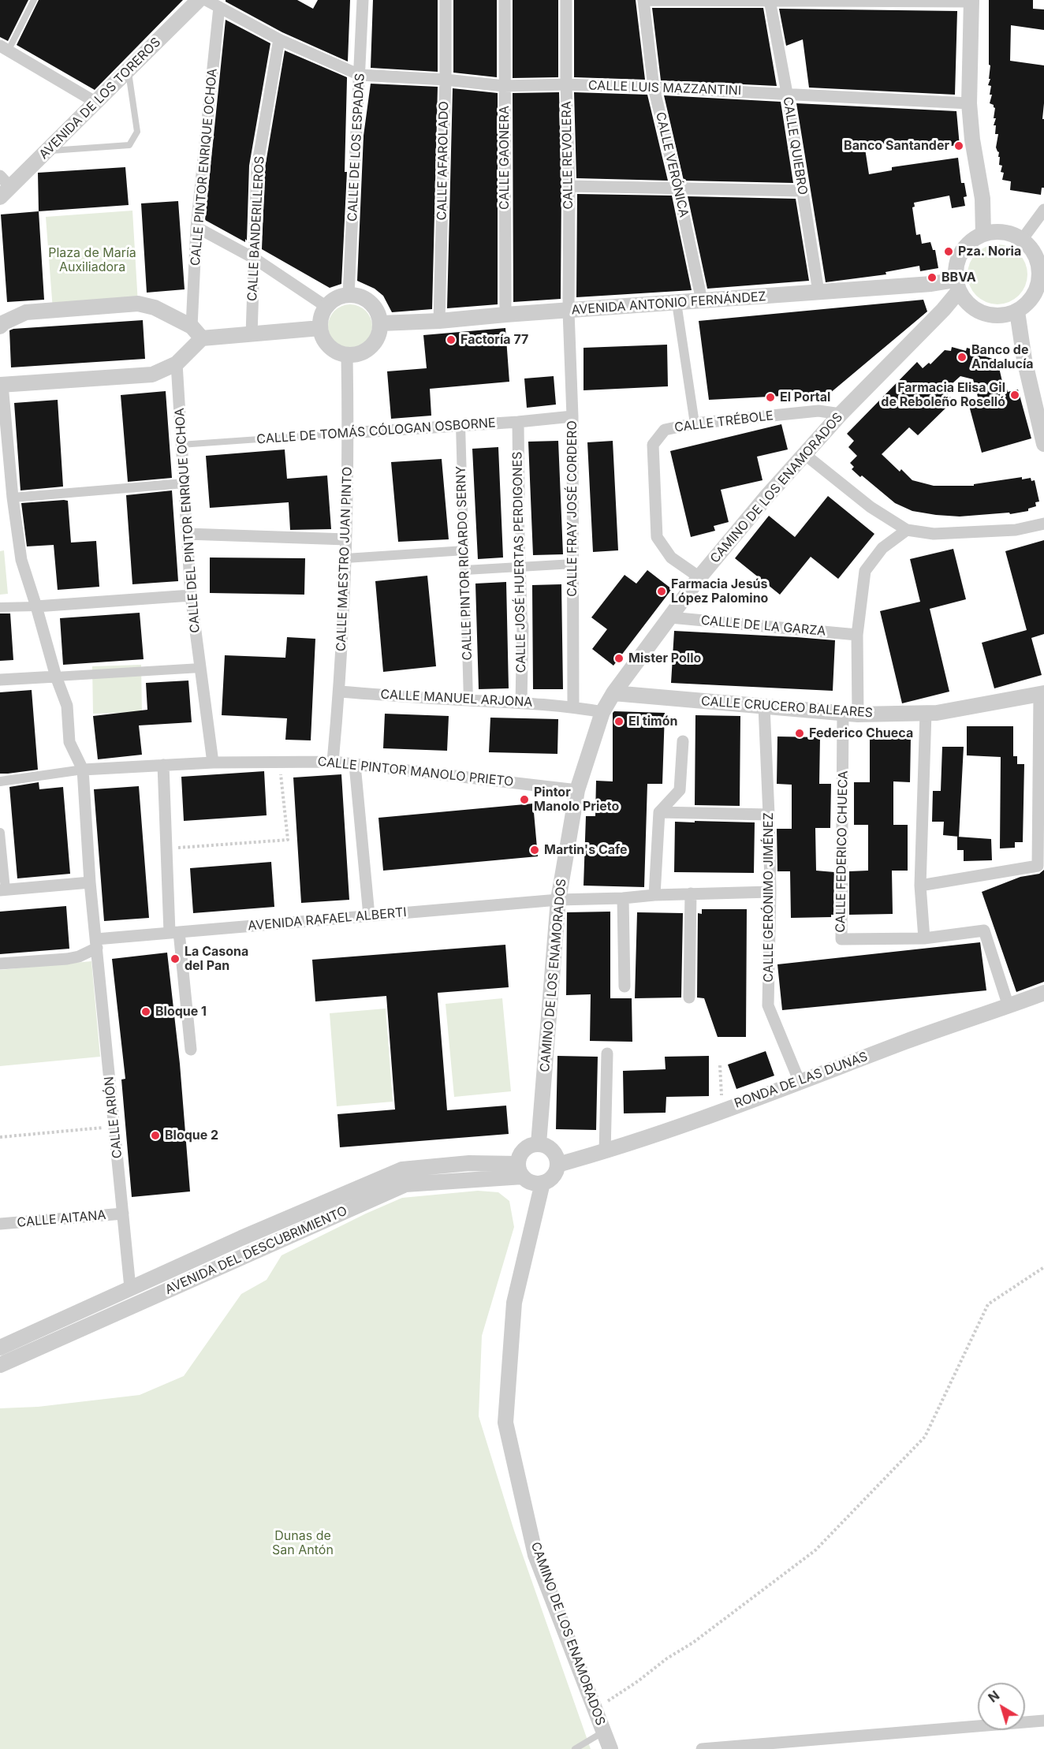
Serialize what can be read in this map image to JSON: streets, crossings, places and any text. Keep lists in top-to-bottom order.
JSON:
{
  "streets": {
    "street": [
      "CALLE LUIS MAZZANTINI",
      "AVENIDA DE LOS TOREROS",
      "CALLE QUIEBRO",
      "CALLE DE LOS ESPADAS",
      "CALLE REVOLERA",
      "CALLE GAONERA",
      "CALLE AFAROLADO",
      "CALLE VERÓNICA",
      "CALLE PINTOR ENRIQUE OCHOA",
      "CALLE BANDERILLEROS",
      "AVENIDA ANTONIO FERNÁNDEZ",
      "CALLE TRÉBOLE",
      "CALLE DE TOMÁS CÓLOGAN OSBORNE",
      "CAMINO DE LOS ENAMORADOS",
      "CALLE FRAY JOSÉ CORDERO",
      "CALLE DEL PINTOR ENRIQUE OCHOA",
      "CALLE MAESTRO JUAN PINTO",
      "CALLE JOSÉ HUERTAS PERDIGONES",
      "CALLE PINTOR RICARDO SERNY",
      "CALLE DE LA GARZA",
      "CALLE MANUEL ARJONA",
      "CALLE CRUCERO BALEARES",
      "CALLE PINTOR MANOLO PRIETO",
      "CALLE FEDERICO CHUECA",
      "CALLE GERÓNIMO JIMÉNEZ",
      "AVENIDA RAFAEL ALBERTI",
      "RONDA DE LAS DUNAS",
      "CALLE ARIÓN",
      "CALLE AITANA",
      "AVENIDA DEL DESCUBRIMIENTO"
    ]
  },
  "crossings": [
    ["CALLE LUIS MAZZANTINI", "CALLE QUIEBRO"],
    ["CALLE LUIS MAZZANTINI", "CALLE DE LOS ESPADAS"],
    ["CALLE LUIS MAZZANTINI", "CALLE REVOLERA"],
    ["CALLE LUIS MAZZANTINI", "CALLE GAONERA"],
    ["CALLE LUIS MAZZANTINI", "CALLE AFAROLADO"],
    ["CALLE LUIS MAZZANTINI", "CALLE VERÓNICA"],
    ["CALLE QUIEBRO", "AVENIDA ANTONIO FERNÁNDEZ"],
    ["CALLE DE LOS ESPADAS", "AVENIDA ANTONIO FERNÁNDEZ"],
    ["CALLE DE LOS ESPADAS", "CALLE MAESTRO JUAN PINTO"],
    ["CALLE REVOLERA", "AVENIDA ANTONIO FERNÁNDEZ"],
    ["CALLE REVOLERA", "CALLE FRAY JOSÉ CORDERO"],
    ["CALLE GAONERA", "AVENIDA ANTONIO FERNÁNDEZ"],
    ["CALLE AFAROLADO", "AVENIDA ANTONIO FERNÁNDEZ"],
    ["CALLE VERÓNICA", "AVENIDA ANTONIO FERNÁNDEZ"],
    ["AVENIDA ANTONIO FERNÁNDEZ", "CAMINO DE LOS ENAMORADOS"],
    ["AVENIDA ANTONIO FERNÁNDEZ", "CALLE FRAY JOSÉ CORDERO"],
    ["AVENIDA ANTONIO FERNÁNDEZ", "CALLE MAESTRO JUAN PINTO"],
    ["CALLE TRÉBOLE", "CAMINO DE LOS ENAMORADOS"],
    ["CALLE DE TOMÁS CÓLOGAN OSBORNE", "CALLE FRAY JOSÉ CORDERO"],
    ["CALLE DE TOMÁS CÓLOGAN OSBORNE", "CALLE DEL PINTOR ENRIQUE OCHOA"],
    ["CALLE DE TOMÁS CÓLOGAN OSBORNE", "CALLE MAESTRO JUAN PINTO"],
    ["CALLE DE TOMÁS CÓLOGAN OSBORNE", "CALLE JOSÉ HUERTAS PERDIGONES"],
    ["CALLE DE TOMÁS CÓLOGAN OSBORNE", "CALLE PINTOR RICARDO SERNY"],
    ["CAMINO DE LOS ENAMORADOS", "CALLE DE LA GARZA"],
    ["CAMINO DE LOS ENAMORADOS", "CALLE MANUEL ARJONA"],
    ["CAMINO DE LOS ENAMORADOS", "CALLE CRUCERO BALEARES"],
    ["CAMINO DE LOS ENAMORADOS", "CALLE PINTOR MANOLO PRIETO"],
    ["CAMINO DE LOS ENAMORADOS", "AVENIDA RAFAEL ALBERTI"],
    ["CAMINO DE LOS ENAMORADOS", "RONDA DE LAS DUNAS"],
    ["CAMINO DE LOS ENAMORADOS", "AVENIDA DEL DESCUBRIMIENTO"],
    ["CALLE FRAY JOSÉ CORDERO", "CALLE MANUEL ARJONA"],
    ["CALLE DEL PINTOR ENRIQUE OCHOA", "CALLE PINTOR MANOLO PRIETO"],
    ["CALLE MAESTRO JUAN PINTO", "CALLE MANUEL ARJONA"],
    ["CALLE MAESTRO JUAN PINTO", "CALLE PINTOR MANOLO PRIETO"],
    ["CALLE JOSÉ HUERTAS PERDIGONES", "CALLE MANUEL ARJONA"],
    ["CALLE PINTOR RICARDO SERNY", "CALLE MANUEL ARJONA"],
    ["CALLE CRUCERO BALEARES", "CALLE FEDERICO CHUECA"],
    ["CALLE CRUCERO BALEARES", "CALLE GERÓNIMO JIMÉNEZ"],
    ["CALLE PINTOR MANOLO PRIETO", "CALLE ARIÓN"],
    ["CALLE FEDERICO CHUECA", "RONDA DE LAS DUNAS"],
    ["CALLE GERÓNIMO JIMÉNEZ", "AVENIDA RAFAEL ALBERTI"],
    ["CALLE GERÓNIMO JIMÉNEZ", "RONDA DE LAS DUNAS"],
    ["AVENIDA RAFAEL ALBERTI", "CALLE ARIÓN"],
    ["RONDA DE LAS DUNAS", "AVENIDA DEL DESCUBRIMIENTO"],
    ["CALLE ARIÓN", "CALLE AITANA"],
    ["CALLE ARIÓN", "AVENIDA DEL DESCUBRIMIENTO"]
  ],
  "parks": ["Plaza de María Auxiliadora", "Dunas de San Antón"],
  "places": [
    "Banco Santander",
    "Pza. Noria",
    "BBVA",
    "Factoría 77",
    "Banco de Andalucía",
    "Farmacia Elisa Gil de Reboleño Roselló",
    "El Portal",
    "Farmacia Jesús López Palomino",
    "Mister Pollo",
    "El timón",
    "Federico Chueca",
    "Pintor Manolo Prieto",
    "Martin's Cafe",
    "La Casona del Pan",
    "Bloque 1",
    "Bloque 2"
  ],
  "north": "top left"
}
